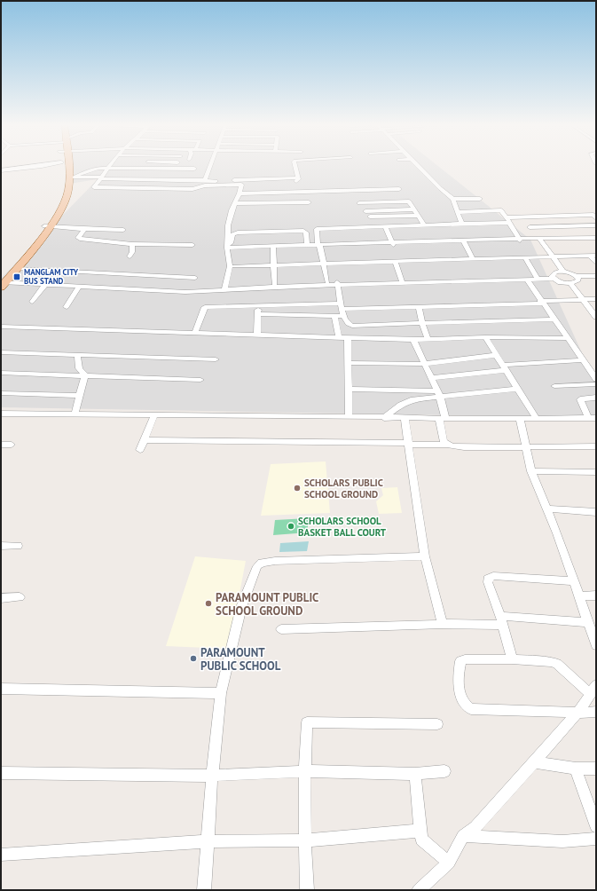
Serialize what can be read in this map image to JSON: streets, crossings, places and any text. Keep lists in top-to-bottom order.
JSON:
{
  "places": {
    "transit": ["MANGLAM CITY BUS STAND"],
    "other": [
      "SCHOLARS PUBLIC SCHOOL GROUND",
      "SCHOLARS SCHOOL BASKET BALL COURT",
      "PARAMOUNT PUBLIC SCHOOL GROUND",
      "PARAMOUNT PUBLIC SCHOOL"
    ]
  }
}
